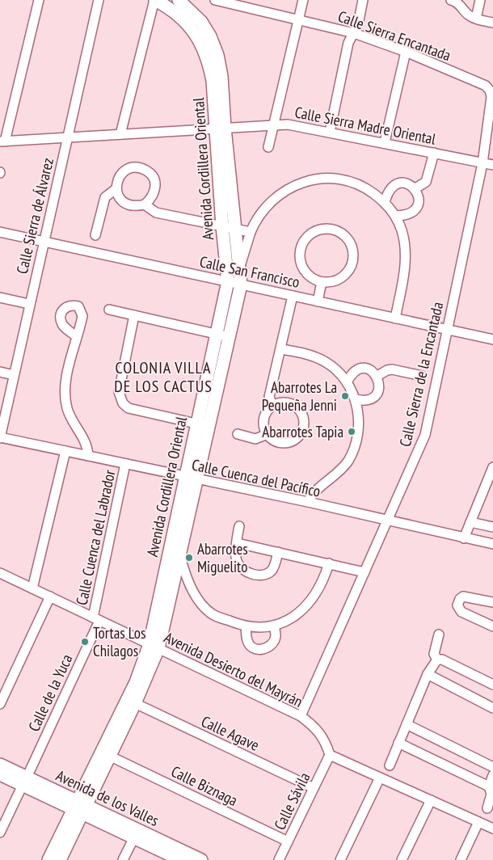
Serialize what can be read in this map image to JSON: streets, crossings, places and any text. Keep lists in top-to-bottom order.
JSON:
{
  "streets": {
    "street": [
      "Calle Sierra Encantada",
      "Calle Sierra Madre Oriental",
      "Avenida Cordillera Oriental",
      "Calle Sierra de Álvarez",
      "Calle San Francisco",
      "Calle Sierra de la Encantada",
      "Calle Cuenca del Pacífico",
      "Calle Cuenca del Labrador",
      "Avenida Desierto del Mayrán",
      "Calle de la Yuca",
      "Calle Agave",
      "Calle Biznaga",
      "Avenida de los Valles",
      "Calle Sávila"
    ]
  },
  "crossings": [
    ["Calle Sierra Encantada", "Calle Sierra de la Encantada"],
    ["Calle Sierra Madre Oriental", "Avenida Cordillera Oriental"],
    ["Calle Sierra Madre Oriental", "Calle Sierra de Álvarez"],
    ["Calle Sierra Madre Oriental", "Calle Sierra de la Encantada"],
    ["Avenida Cordillera Oriental", "Calle San Francisco"],
    ["Avenida Cordillera Oriental", "Calle Cuenca del Pacífico"],
    ["Avenida Cordillera Oriental", "Avenida Desierto del Mayrán"],
    ["Avenida Cordillera Oriental", "Calle Agave"],
    ["Avenida Cordillera Oriental", "Calle Biznaga"],
    ["Avenida Cordillera Oriental", "Avenida de los Valles"],
    ["Calle Sierra de Álvarez", "Calle San Francisco"],
    ["Calle Sierra de Álvarez", "Calle Cuenca del Pacífico"],
    ["Calle San Francisco", "Calle Sierra de la Encantada"],
    ["Calle Sierra de la Encantada", "Calle Cuenca del Pacífico"],
    ["Calle Sierra de la Encantada", "Avenida Desierto del Mayrán"],
    ["Calle Cuenca del Pacífico", "Calle Cuenca del Labrador"],
    ["Calle Cuenca del Labrador", "Avenida Desierto del Mayrán"],
    ["Calle Cuenca del Labrador", "Calle de la Yuca"],
    ["Avenida Desierto del Mayrán", "Calle de la Yuca"],
    ["Avenida Desierto del Mayrán", "Calle Sávila"],
    ["Calle de la Yuca", "Avenida de los Valles"],
    ["Calle Agave", "Calle Sávila"],
    ["Calle Biznaga", "Calle Sávila"]
  ],
  "districts": ["COLONIA VILLA DE LOS CACTUS"],
  "places": [
    "Abarrotes La Pequeña Jenni",
    "Abarrotes Tapia",
    "Abarrotes Miguelito",
    "Tortas Los Chilagos"
  ]
}
